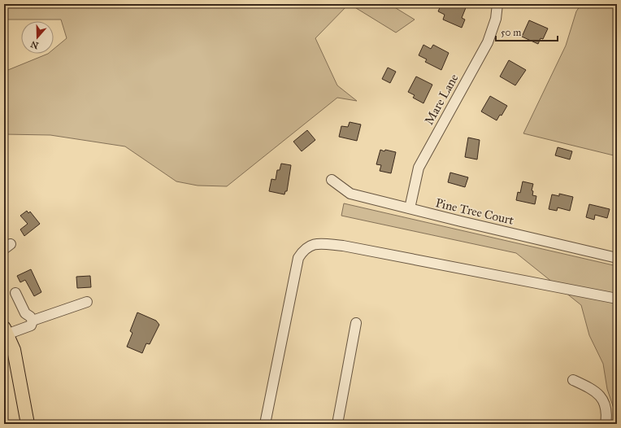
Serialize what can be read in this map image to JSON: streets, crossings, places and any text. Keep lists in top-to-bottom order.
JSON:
{
  "streets": {
    "street": ["Mare Lane", "Pine Tree Court"]
  },
  "crossings": [
    ["Mare Lane", "Pine Tree Court"]
  ],
  "scale_bar": "50 m",
  "north": "bottom"
}
